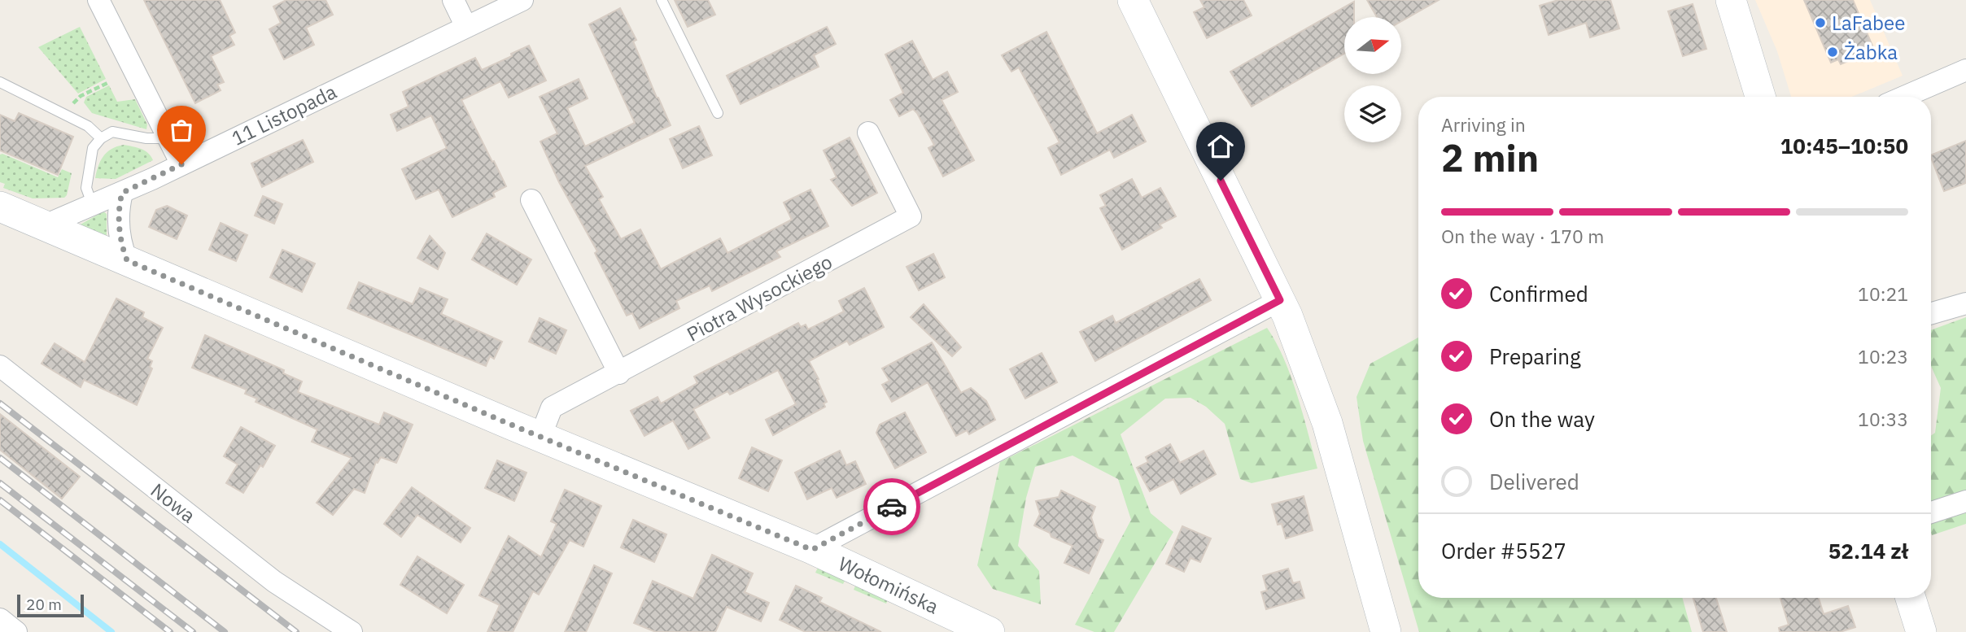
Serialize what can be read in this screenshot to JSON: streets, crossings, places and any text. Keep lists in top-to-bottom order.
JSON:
{
  "streets": {
    "street": [
      "11 Listopada",
      "Piotra Wysockiego",
      "Nowa",
      "Wołomińska"
    ]
  },
  "crossings": [
    ["11 Listopada", "Wołomińska"],
    ["Piotra Wysockiego", "Wołomińska"]
  ],
  "places": ["LaFabee", "Żabka"],
  "scale_bar": "20 m",
  "north": "right",
  "page": {
    "heading": ["2 min", "Arriving in", "10:45–10:50"],
    "panel": ["Order #5527", "52.14 zł"],
    "bar": "On the way · 170 m",
    "list": [
      ["Confirmed", "10:21"],
      ["Preparing", "10:23"],
      ["On the way", "10:33"],
      "Delivered"
    ],
    "scale": "20 m"
  }
}
